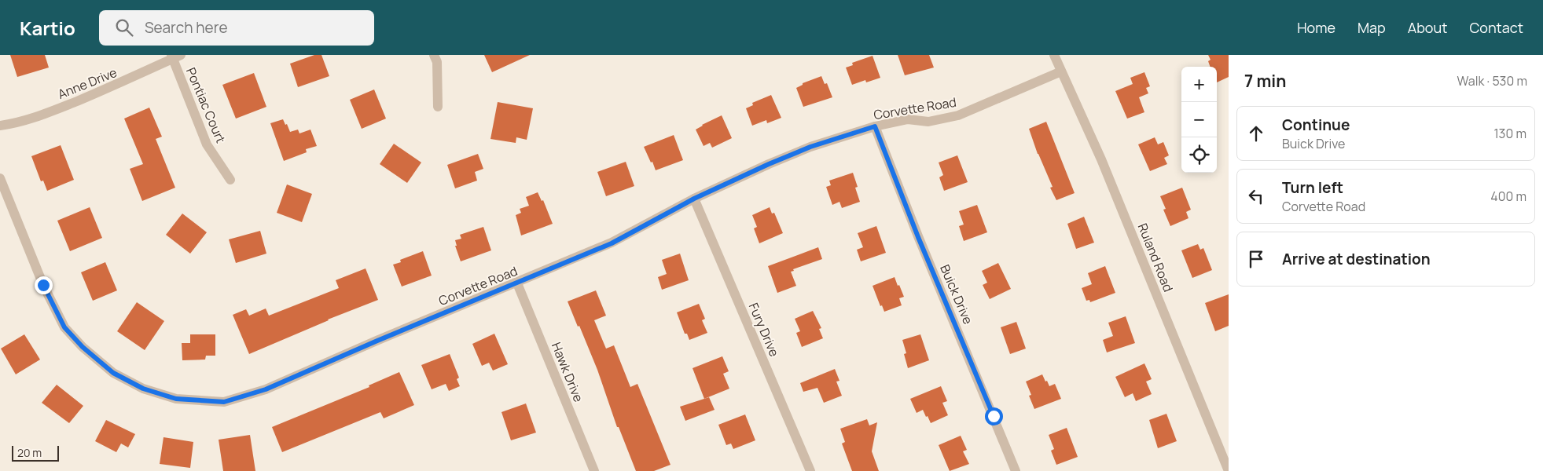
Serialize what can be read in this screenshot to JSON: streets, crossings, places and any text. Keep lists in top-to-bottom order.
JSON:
{
  "streets": {
    "street": [
      "Anne Drive",
      "Pontiac Court",
      "Corvette Road",
      "Ruland Road",
      "Buick Drive",
      "Fury Drive",
      "Hawk Drive"
    ]
  },
  "crossings": [
    ["Anne Drive", "Pontiac Court"],
    ["Corvette Road", "Ruland Road"],
    ["Corvette Road", "Buick Drive"],
    ["Corvette Road", "Fury Drive"],
    ["Corvette Road", "Hawk Drive"]
  ],
  "scale_bar": "20 m",
  "page": {
    "header": "Kartio",
    "search": "Search here",
    "nav": [
      "Home",
      "Map",
      "About",
      "Contact"
    ],
    "heading": ["7 min", "Walk · 530 m"],
    "map_buttons": ["+", "−"],
    "list": [
      ["Continue", "Buick Drive", "130 m"],
      ["Turn left", "Corvette Road", "400 m"],
      "Arrive at destination"
    ],
    "scale": "20 m"
  }
}
